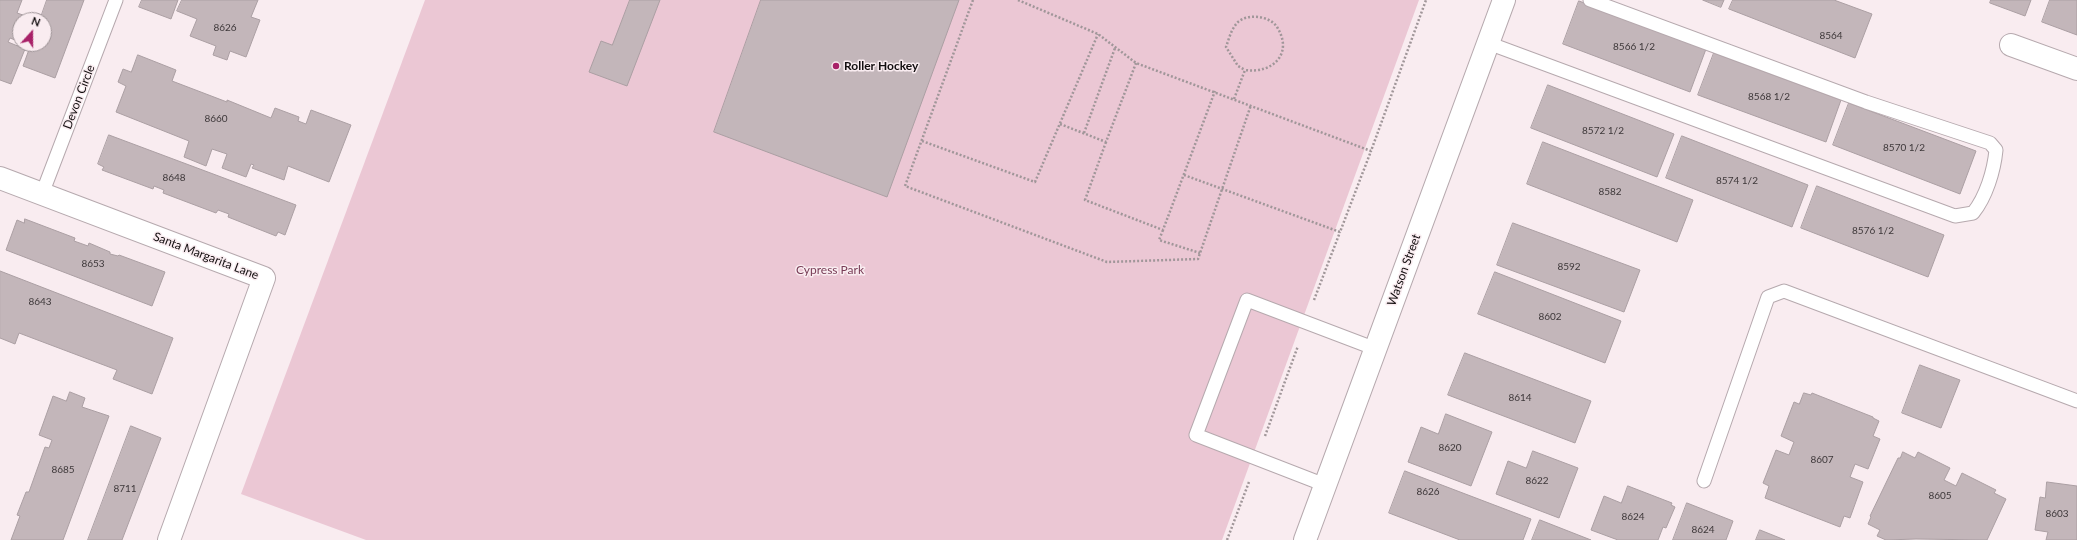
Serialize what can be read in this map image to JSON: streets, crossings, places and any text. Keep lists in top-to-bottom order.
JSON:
{
  "streets": {
    "street": ["Santa Margarita Lane", "Watson Street"],
    "lane": ["Devon Circle"]
  },
  "crossings": [
    ["Devon Circle", "Santa Margarita Lane"]
  ],
  "parks": ["Cypress Park"],
  "places": ["Roller Hockey"],
  "house_numbers": [
    "8626",
    "8564",
    "8566 1/2",
    "8568 1/2",
    "8660",
    "8572 1/2",
    "8570 1/2",
    "8648",
    "8574 1/2",
    "8582",
    "8576 1/2",
    "8653",
    "8592",
    "8643",
    "8602",
    "8614",
    "8620",
    "8607",
    "8685",
    "8622",
    "8711",
    "8626",
    "8605",
    "8603",
    "8624",
    "8624"
  ],
  "north": "top"
}
